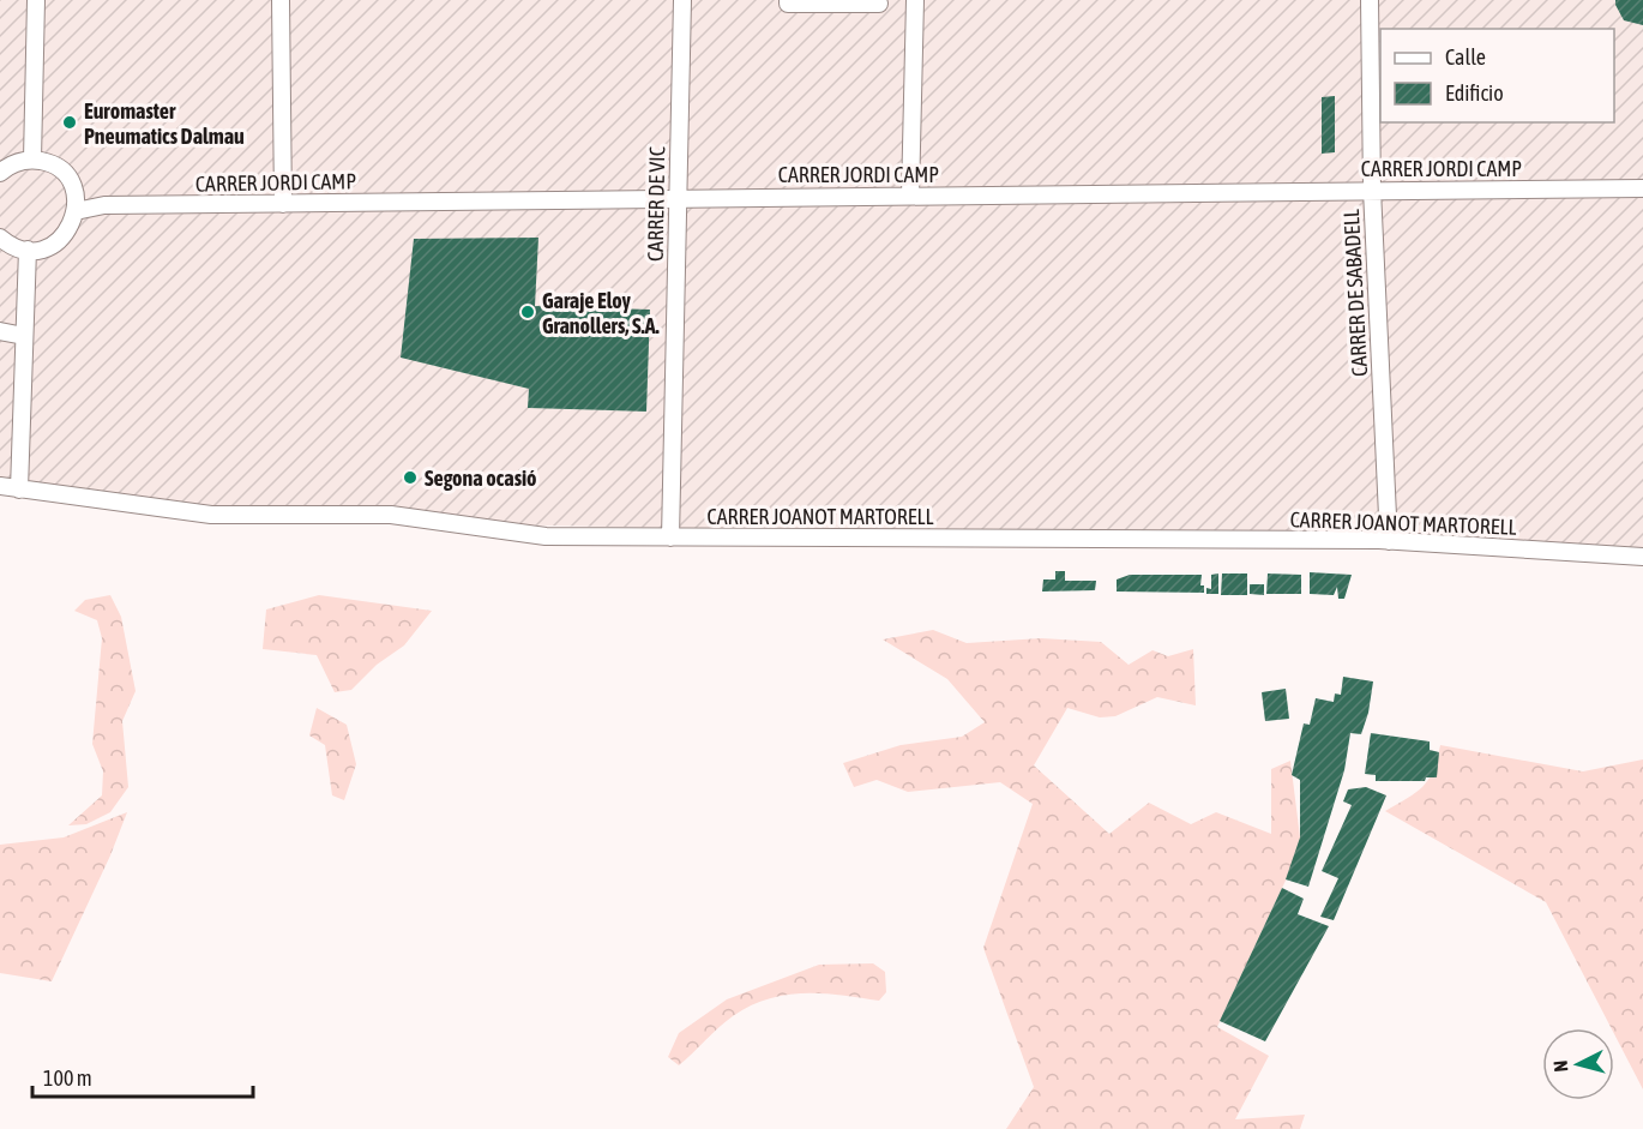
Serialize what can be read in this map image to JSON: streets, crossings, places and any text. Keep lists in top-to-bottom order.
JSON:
{
  "streets": {
    "street": [
      "CARRER JORDI CAMP",
      "CARRER DE VIC",
      "CARRER DE SABADELL",
      "CARRER JOANOT MARTORELL"
    ]
  },
  "crossings": [
    ["CARRER JORDI CAMP", "CARRER DE VIC"],
    ["CARRER JORDI CAMP", "CARRER DE SABADELL"],
    ["CARRER DE VIC", "CARRER JOANOT MARTORELL"],
    ["CARRER DE SABADELL", "CARRER JOANOT MARTORELL"]
  ],
  "places": ["Euromaster Pneumatics Dalmau", "Garaje Eloy Granollers, S.A.", "Segona ocasió"],
  "legend": ["Calle", "Edificio"],
  "scale_bar": "100 m",
  "north": "left"
}
